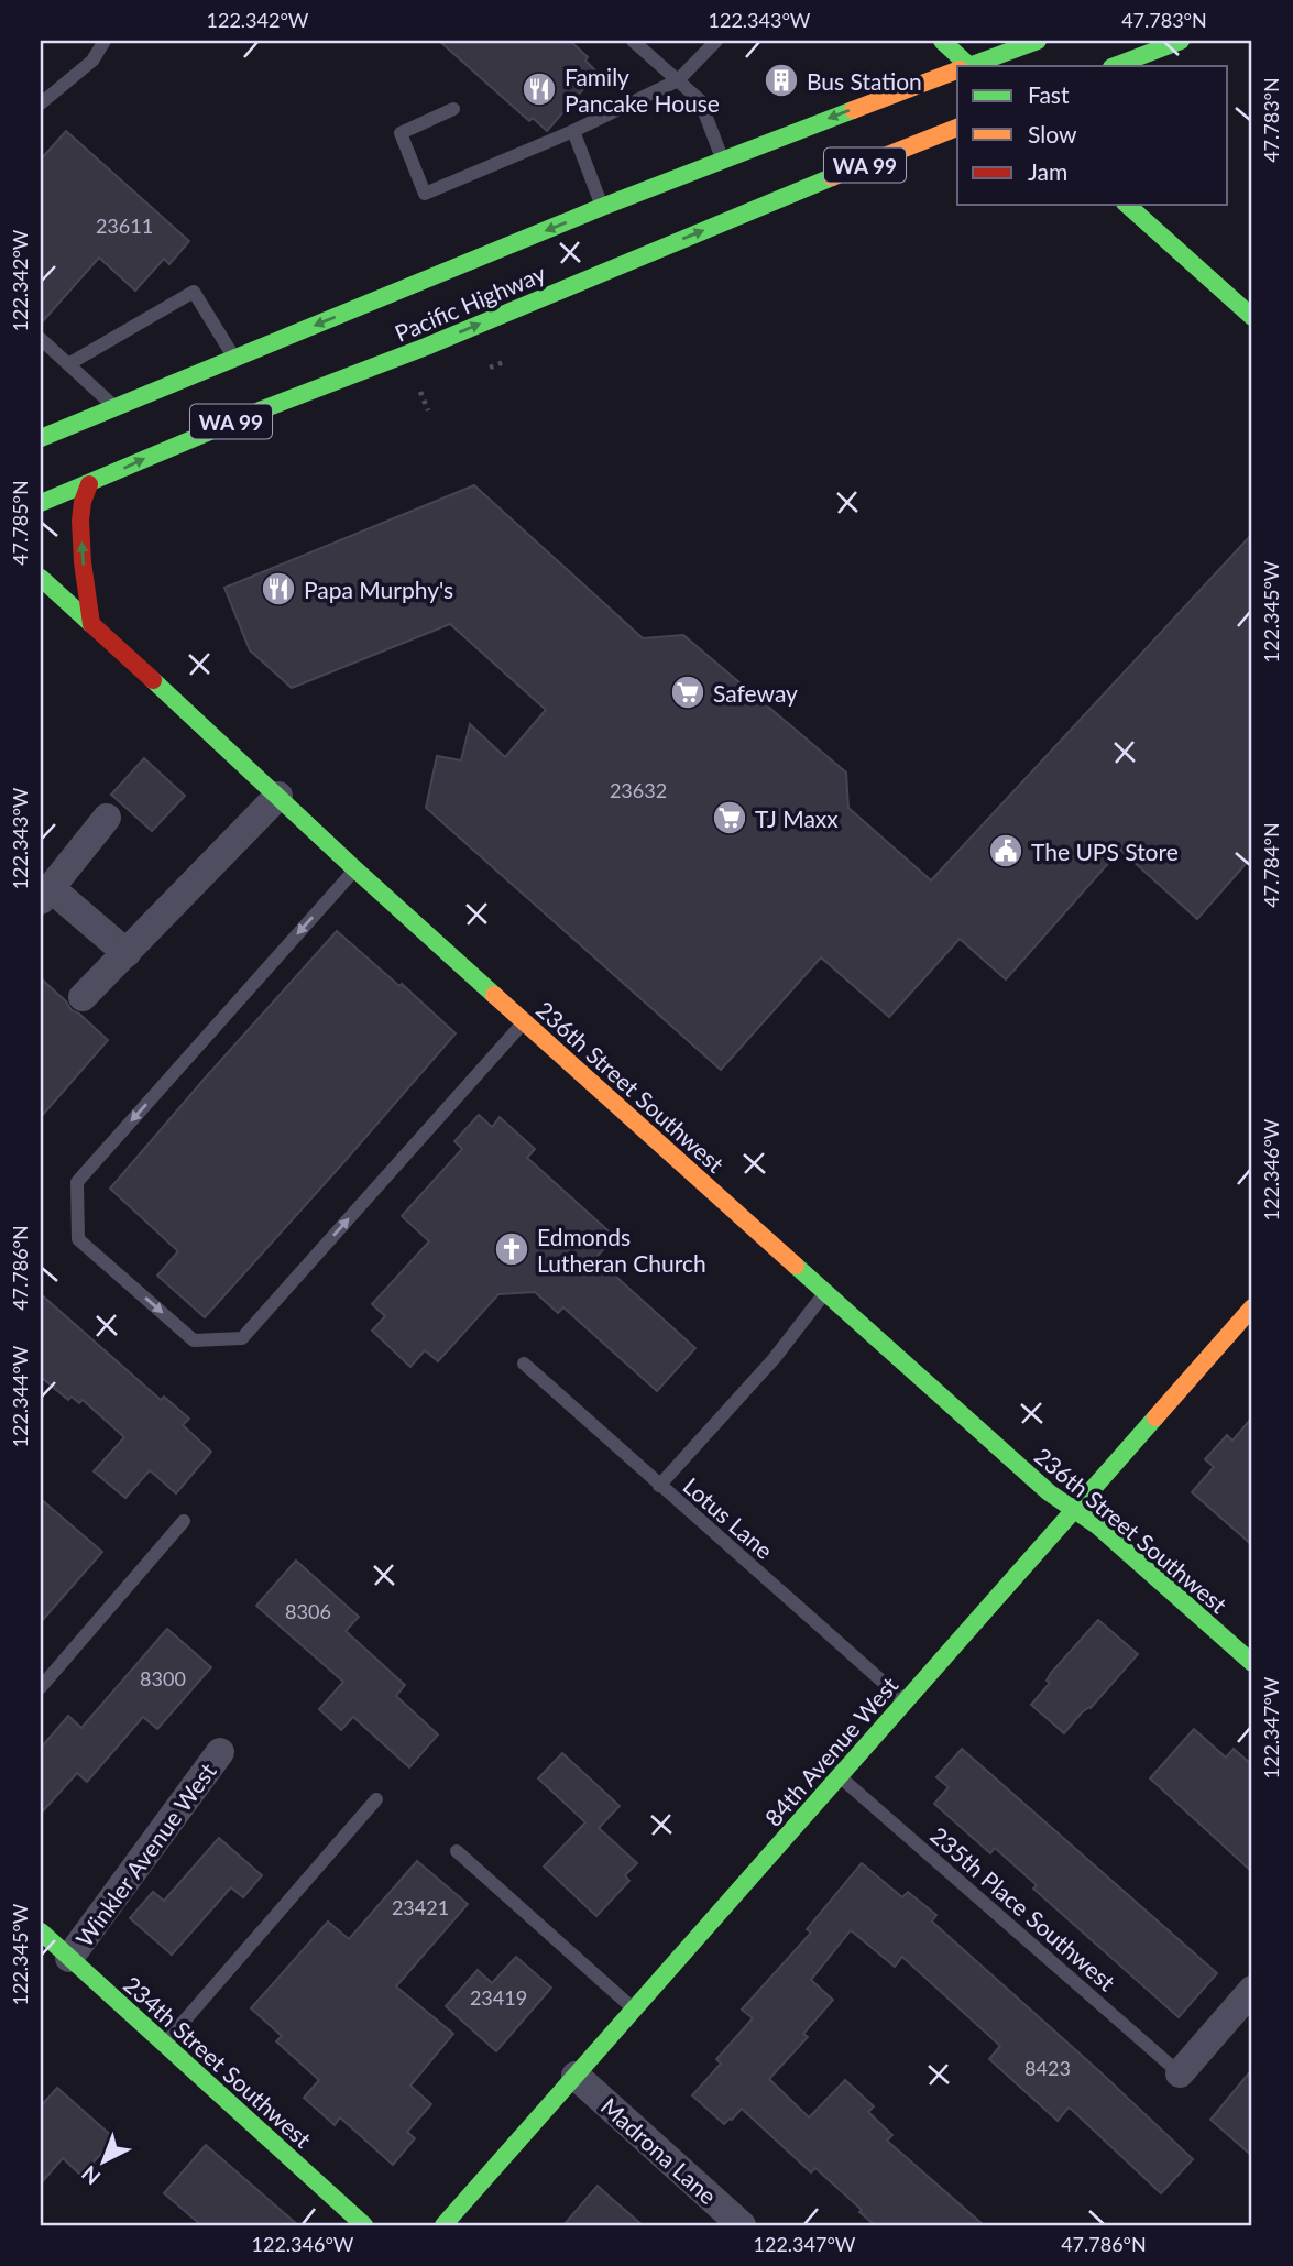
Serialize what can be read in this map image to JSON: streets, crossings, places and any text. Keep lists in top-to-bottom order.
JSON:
{
  "streets": {
    "main road": [
      "WA 99",
      "Pacific Highway",
      "236th Street Southwest",
      "84th Avenue West",
      "234th Street Southwest"
    ],
    "street": ["Winkler Avenue West", "Madrona Lane"],
    "lane": ["Lotus Lane", "235th Place Southwest"]
  },
  "crossings": [
    ["236th Street Southwest", "84th Avenue West"],
    ["Lotus Lane", "84th Avenue West"],
    ["84th Avenue West", "235th Place Southwest"],
    ["84th Avenue West", "Madrona Lane"],
    ["Winkler Avenue West", "234th Street Southwest"]
  ],
  "places": {
    "building": ["Bus Station"],
    "restaurant": ["Family Pancake House", "Papa Murphy's"],
    "supermarket": ["Safeway", "TJ Maxx"],
    "public building": ["The UPS Store"],
    "church": ["Edmonds Lutheran Church"]
  },
  "house_numbers": [
    "23611",
    "23632",
    "8306",
    "8300",
    "23421",
    "23419",
    "8423"
  ],
  "legend": ["Fast", "Slow", "Jam"],
  "north": "bottom left",
  "coordinates": [
    "122.342°W",
    "122.343°W",
    "47.783°N",
    "47.785°N",
    "122.345°W",
    "47.784°N",
    "122.346°W",
    "47.786°N",
    "122.344°W",
    "122.347°W"
  ]
}
